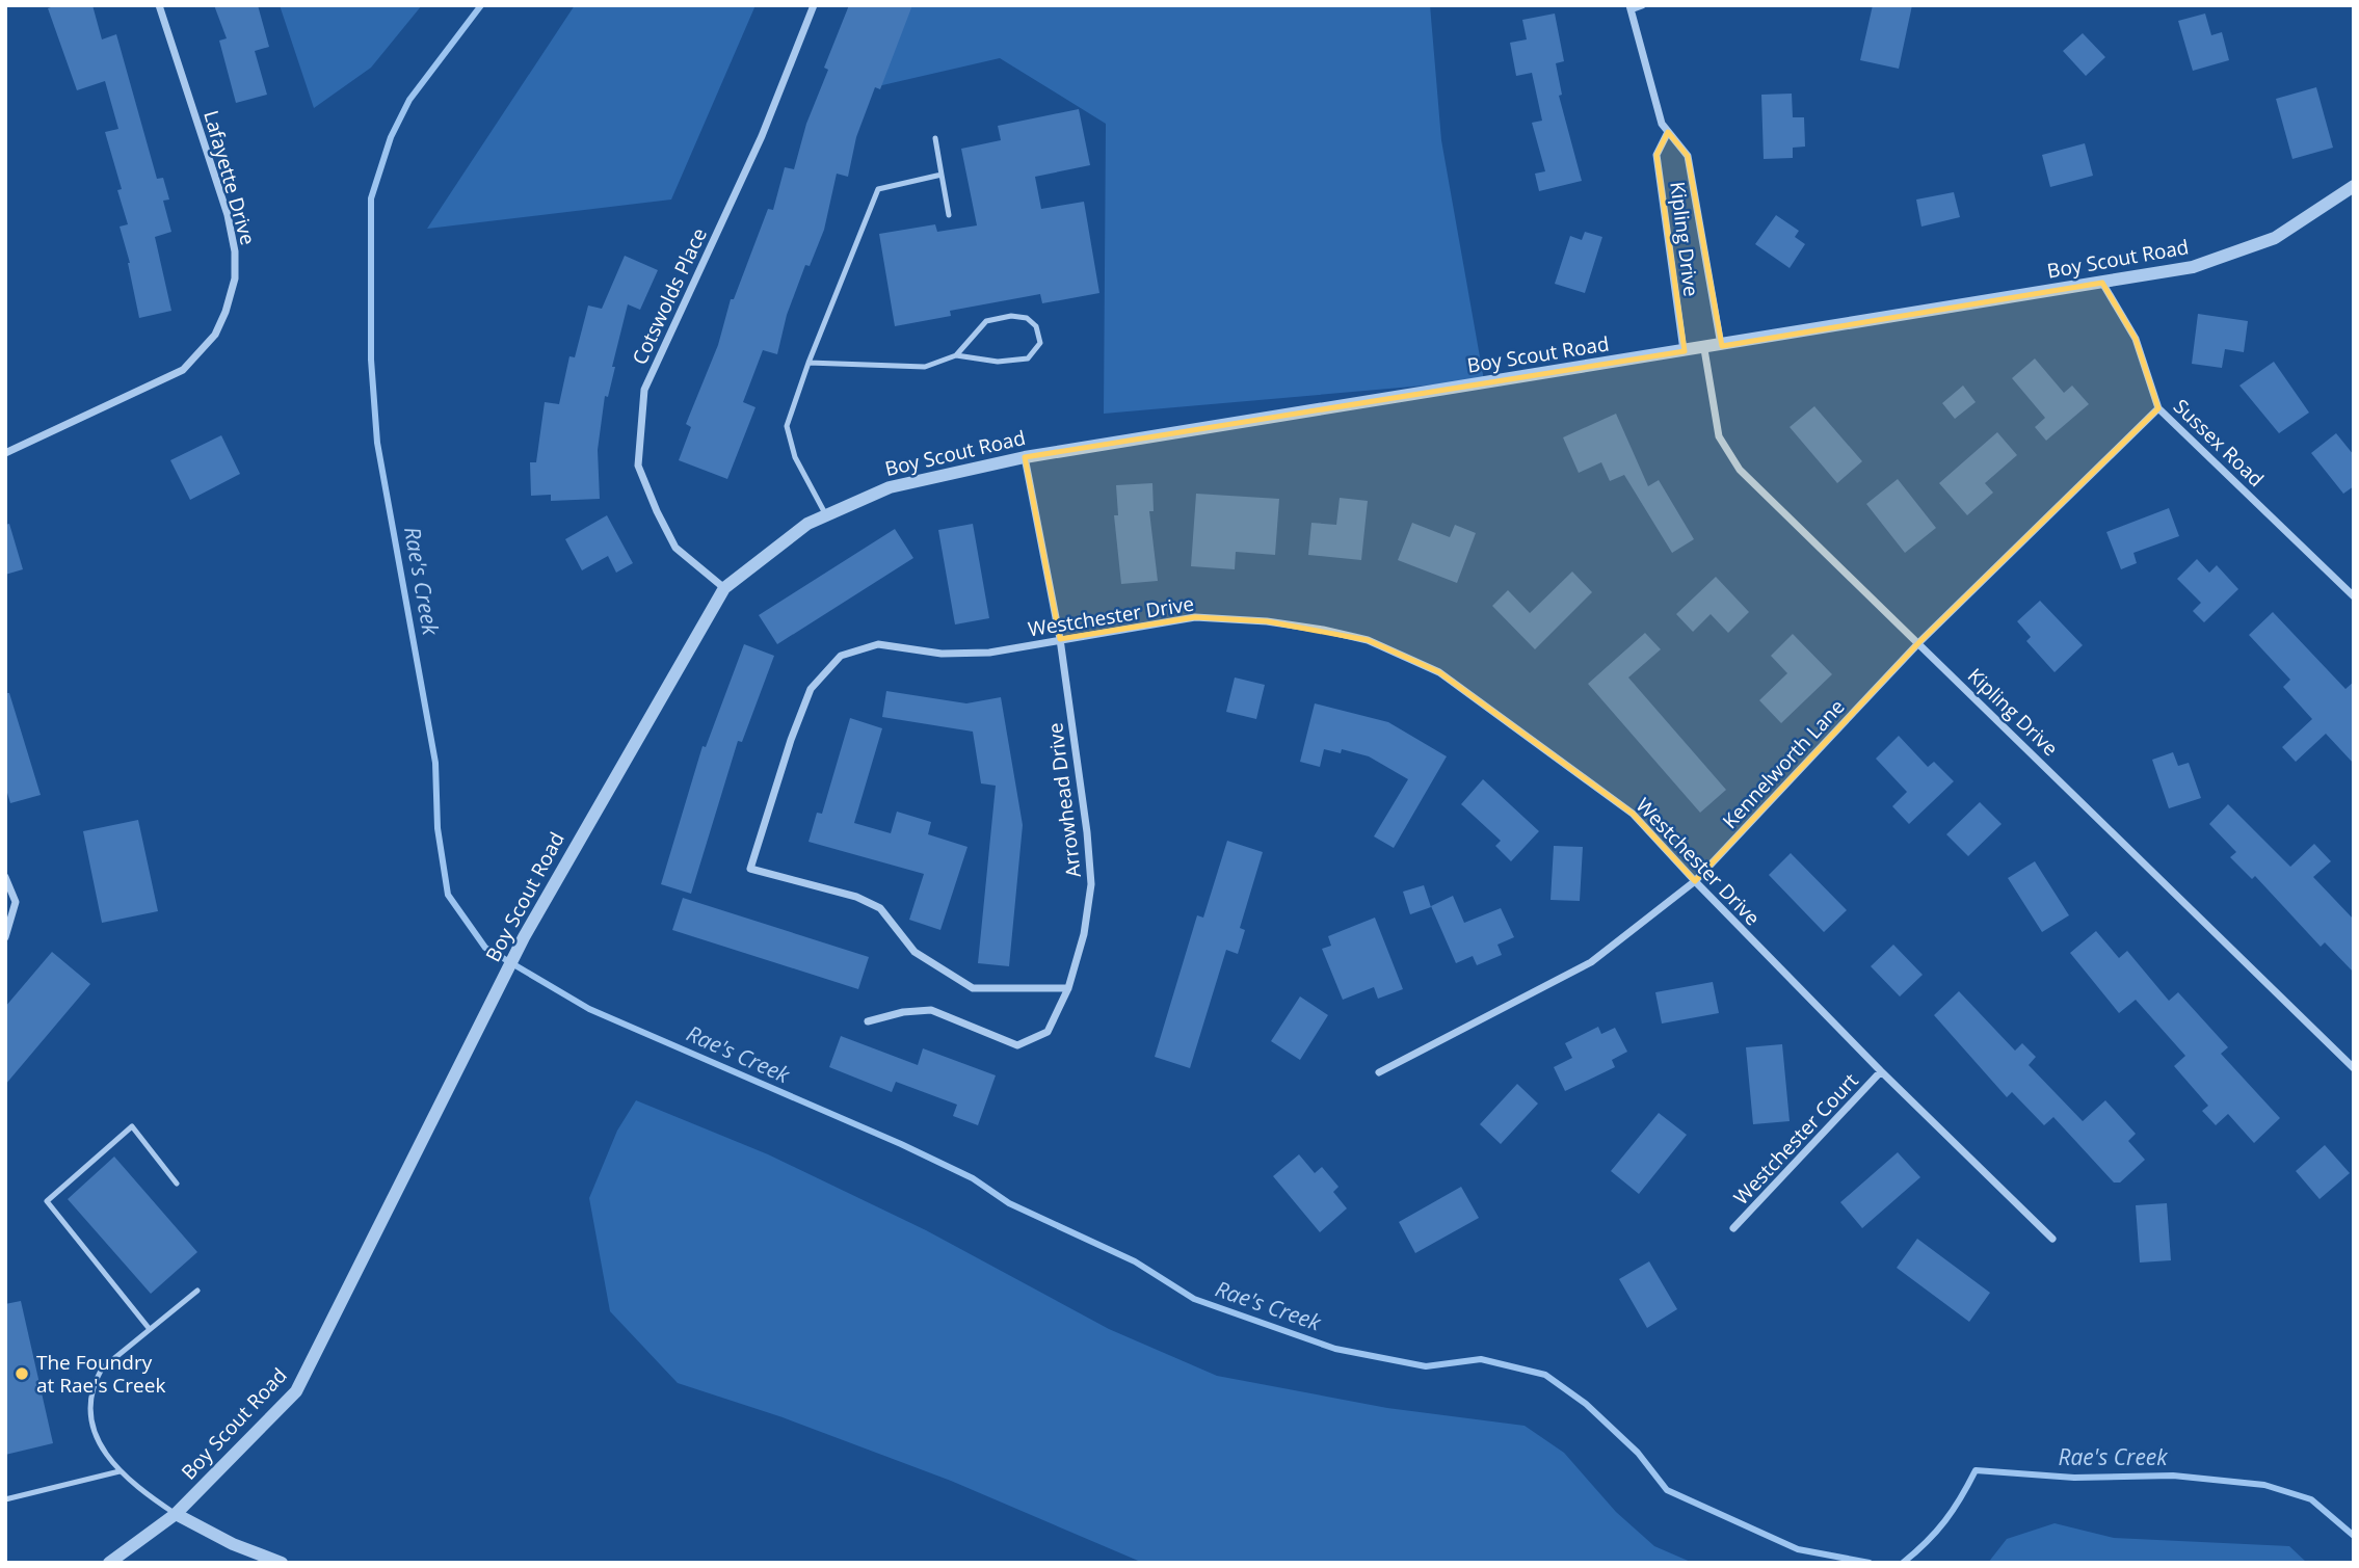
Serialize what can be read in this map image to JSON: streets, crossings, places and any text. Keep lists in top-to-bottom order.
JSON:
{
  "streets": {
    "street": [
      "Lafayette Drive",
      "Kipling Drive",
      "Boy Scout Road",
      "Cotswolds Place",
      "Sussex Road",
      "Westchester Drive",
      "Kennelworth Lane",
      "Arrowhead Drive",
      "Westchester Court"
    ]
  },
  "crossings": [
    ["Kipling Drive", "Boy Scout Road"],
    ["Kipling Drive", "Kennelworth Lane"],
    ["Boy Scout Road", "Cotswolds Place"],
    ["Boy Scout Road", "Sussex Road"],
    ["Boy Scout Road", "Arrowhead Drive"],
    ["Sussex Road", "Kennelworth Lane"],
    ["Westchester Drive", "Kennelworth Lane"],
    ["Westchester Drive", "Arrowhead Drive"],
    ["Westchester Drive", "Westchester Court"]
  ],
  "water": ["Rae's Creek"],
  "places": ["The Foundry at Rae's Creek"]
}
